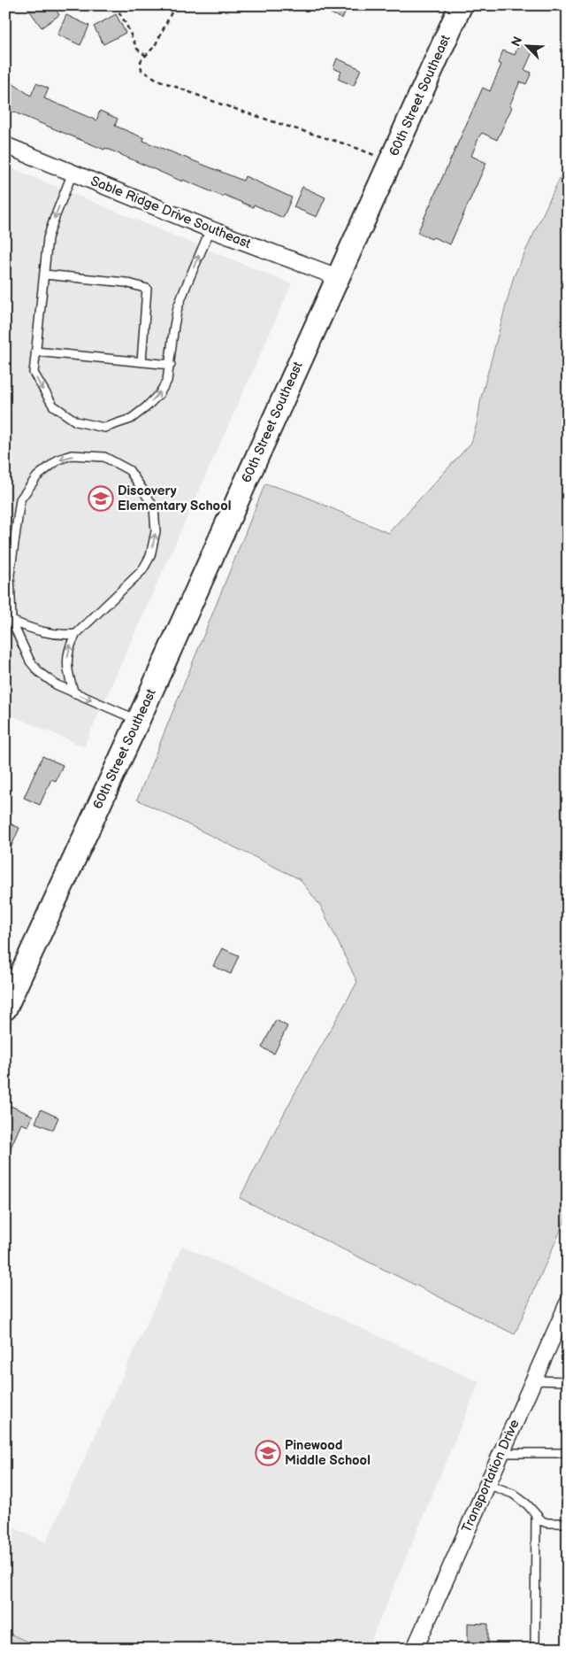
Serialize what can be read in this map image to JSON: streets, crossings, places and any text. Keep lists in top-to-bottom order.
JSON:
{
  "streets": {
    "main road": ["60th Street Southeast"],
    "street": ["Sable Ridge Drive Southeast", "Transportation Drive"]
  },
  "crossings": [
    ["60th Street Southeast", "Sable Ridge Drive Southeast"]
  ],
  "places": {
    "school or university": ["Discovery Elementary School", "Pinewood Middle School"]
  },
  "north": "top left"
}
